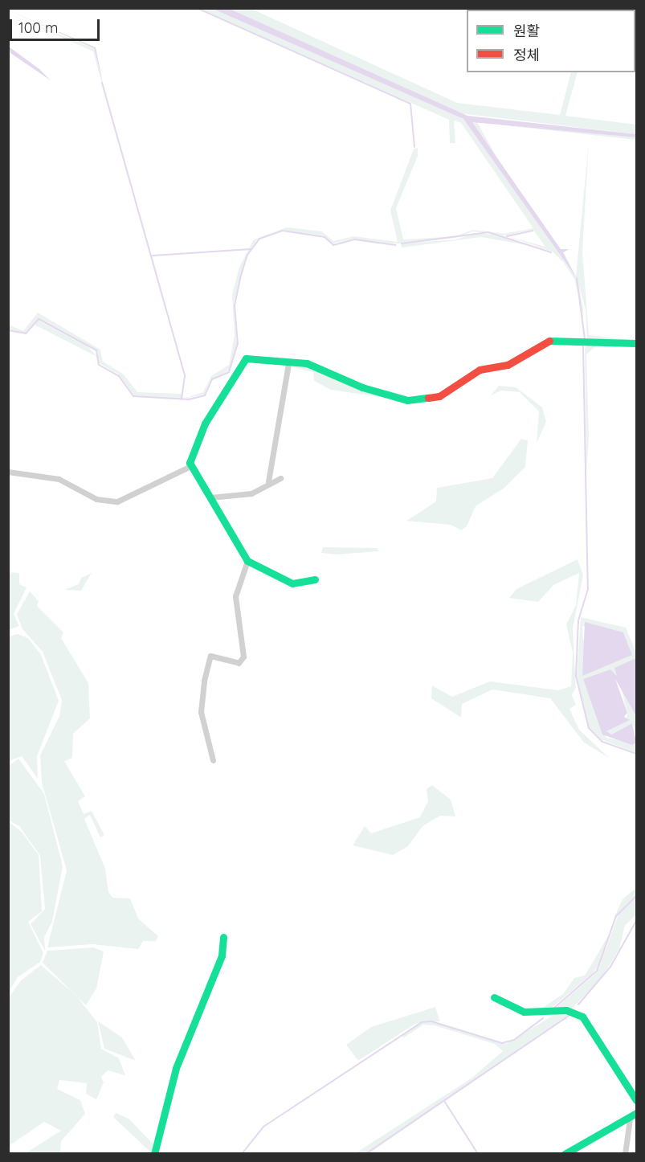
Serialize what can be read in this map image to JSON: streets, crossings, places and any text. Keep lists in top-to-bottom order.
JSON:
{
  "legend": ["원활", "정체"],
  "scale_bar": "100 m"
}
